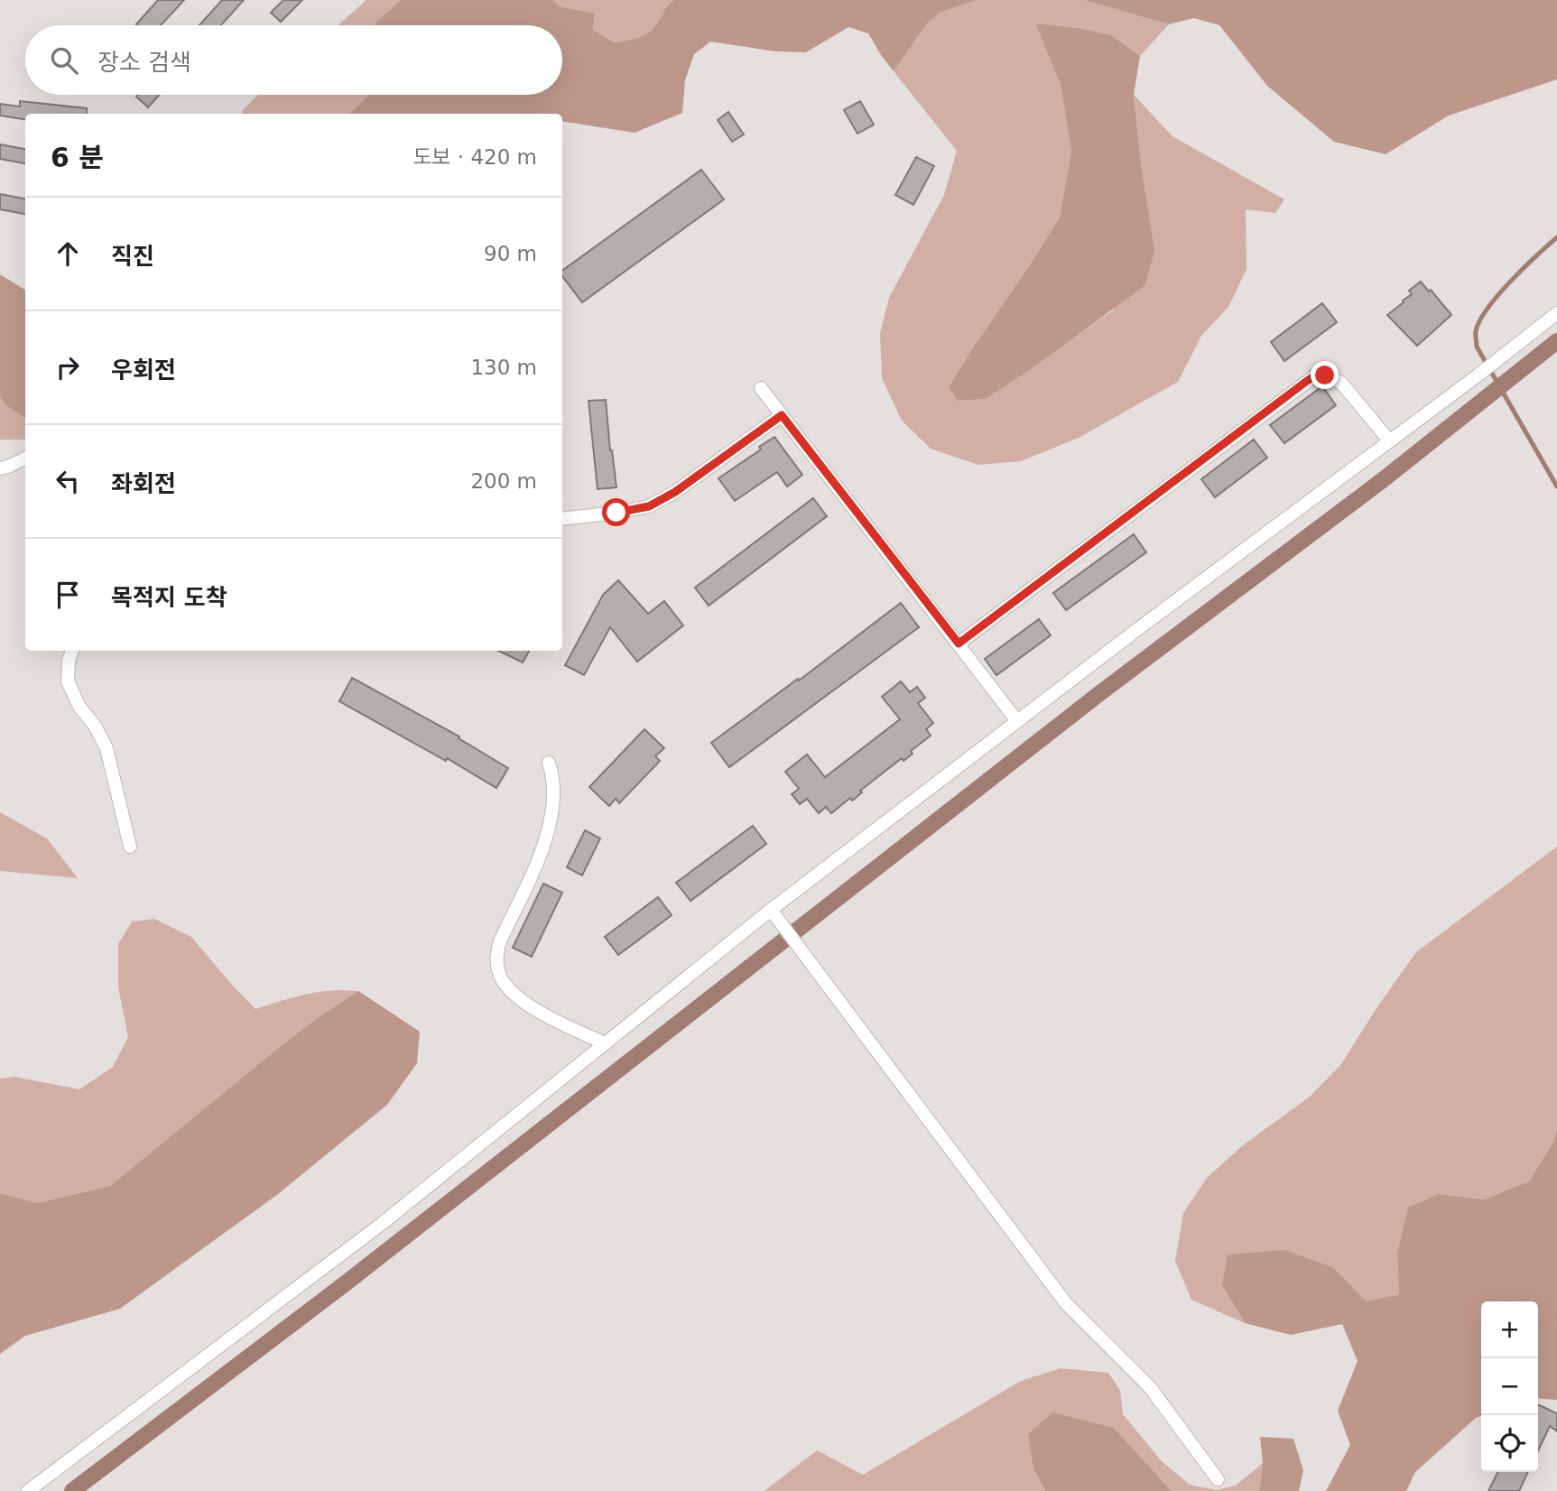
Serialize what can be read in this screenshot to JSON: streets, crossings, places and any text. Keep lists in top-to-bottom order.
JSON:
{
  "page": {
    "search": "장소 검색",
    "heading": ["6 분", "도보 · 420 m"],
    "list": [
      ["직진", "90 m"],
      ["우회전", "130 m"],
      ["좌회전", "200 m"],
      "목적지 도착"
    ],
    "map_buttons": ["+", "−"]
  }
}
